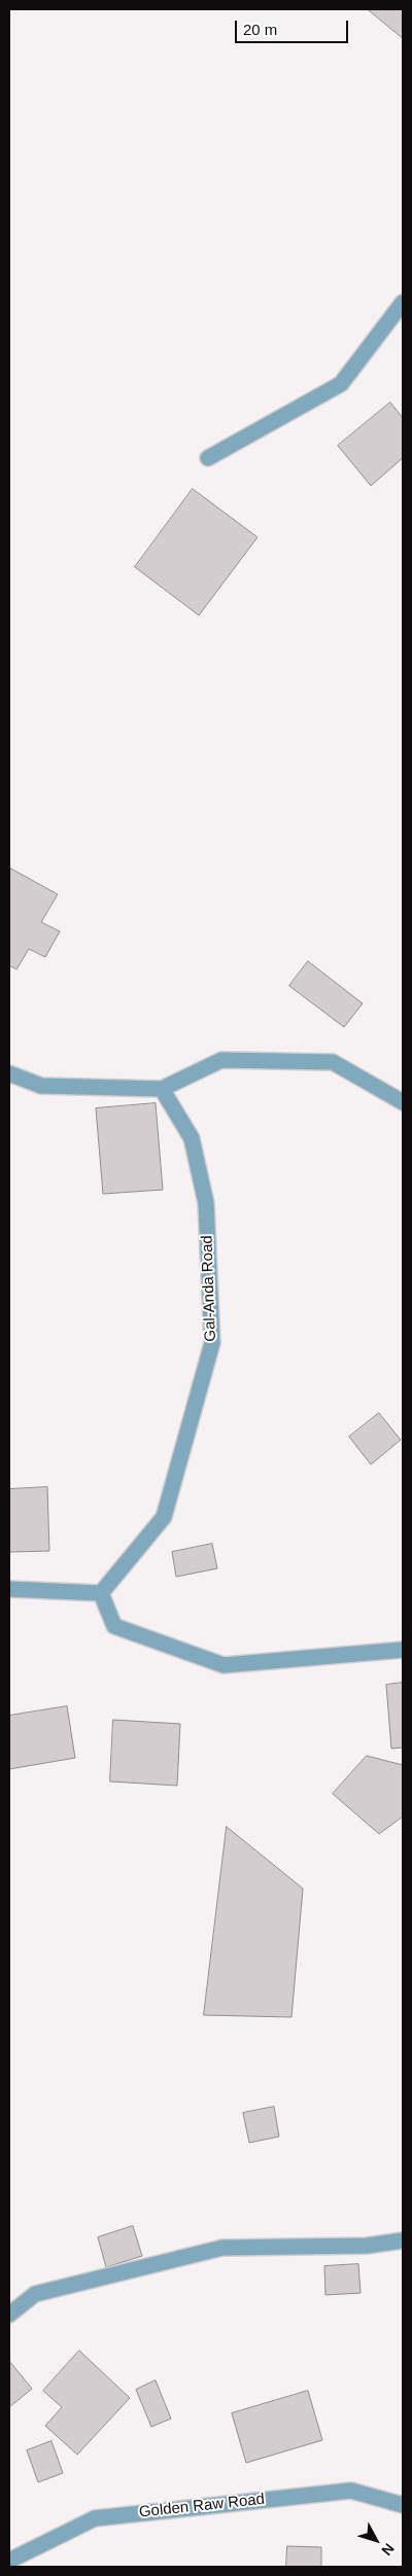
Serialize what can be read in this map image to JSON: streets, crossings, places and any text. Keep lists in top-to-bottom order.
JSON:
{
  "streets": {
    "street": ["Gal-Anda Road", "Golden Raw Road"]
  },
  "scale_bar": "20 m",
  "north": "bottom right"
}
